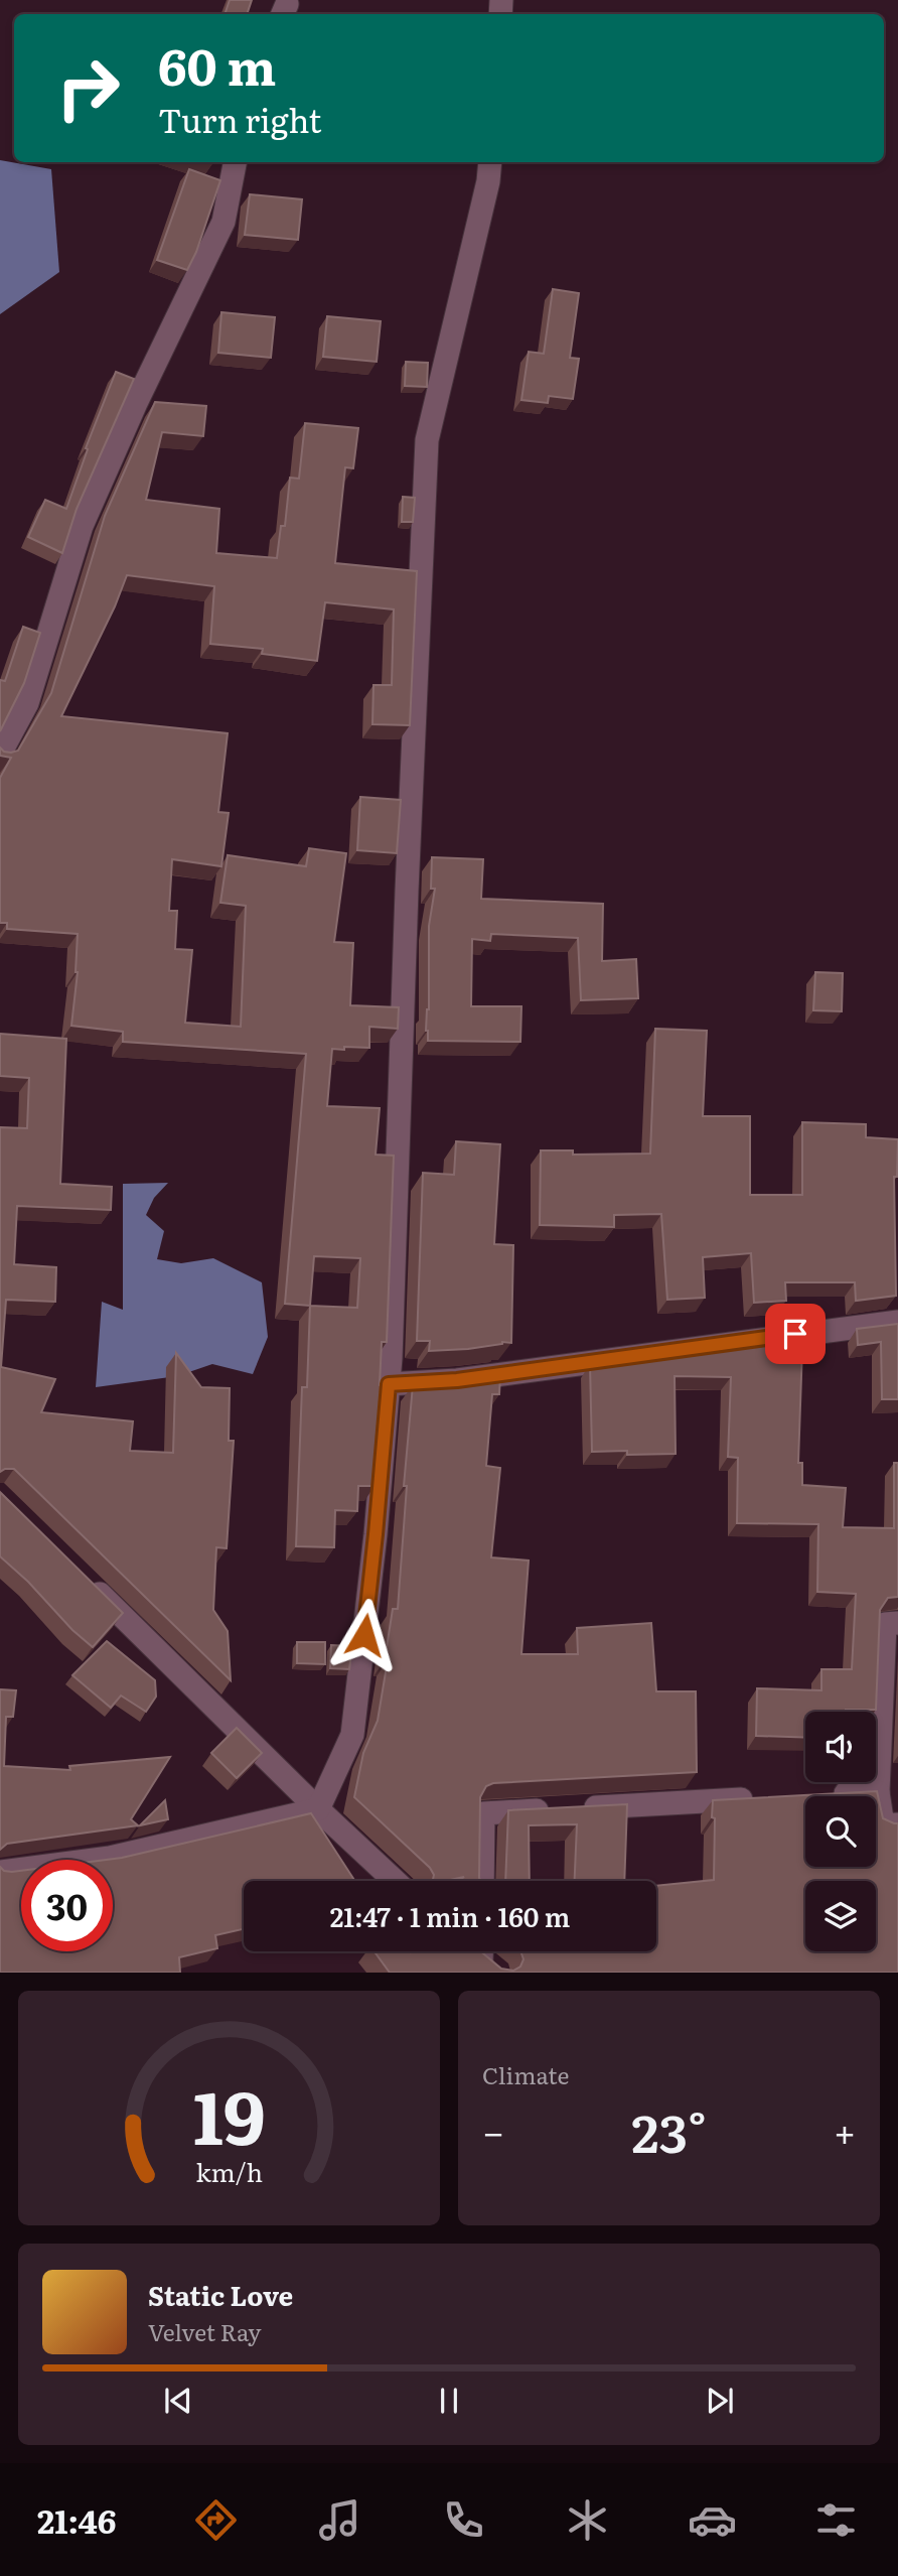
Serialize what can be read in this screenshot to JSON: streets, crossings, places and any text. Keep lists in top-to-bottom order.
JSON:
{
  "page": {
    "turn": ["60 m", "Turn right"],
    "limit": "30",
    "trip": "21:47 · 1 min · 160 m",
    "tile": "Climate",
    "heat": ["−", "23°", "+"],
    "song": ["Static Love", "Velvet Ray"],
    "tabs": "21:46",
    "gauge": ["19", "km/h"]
  }
}
